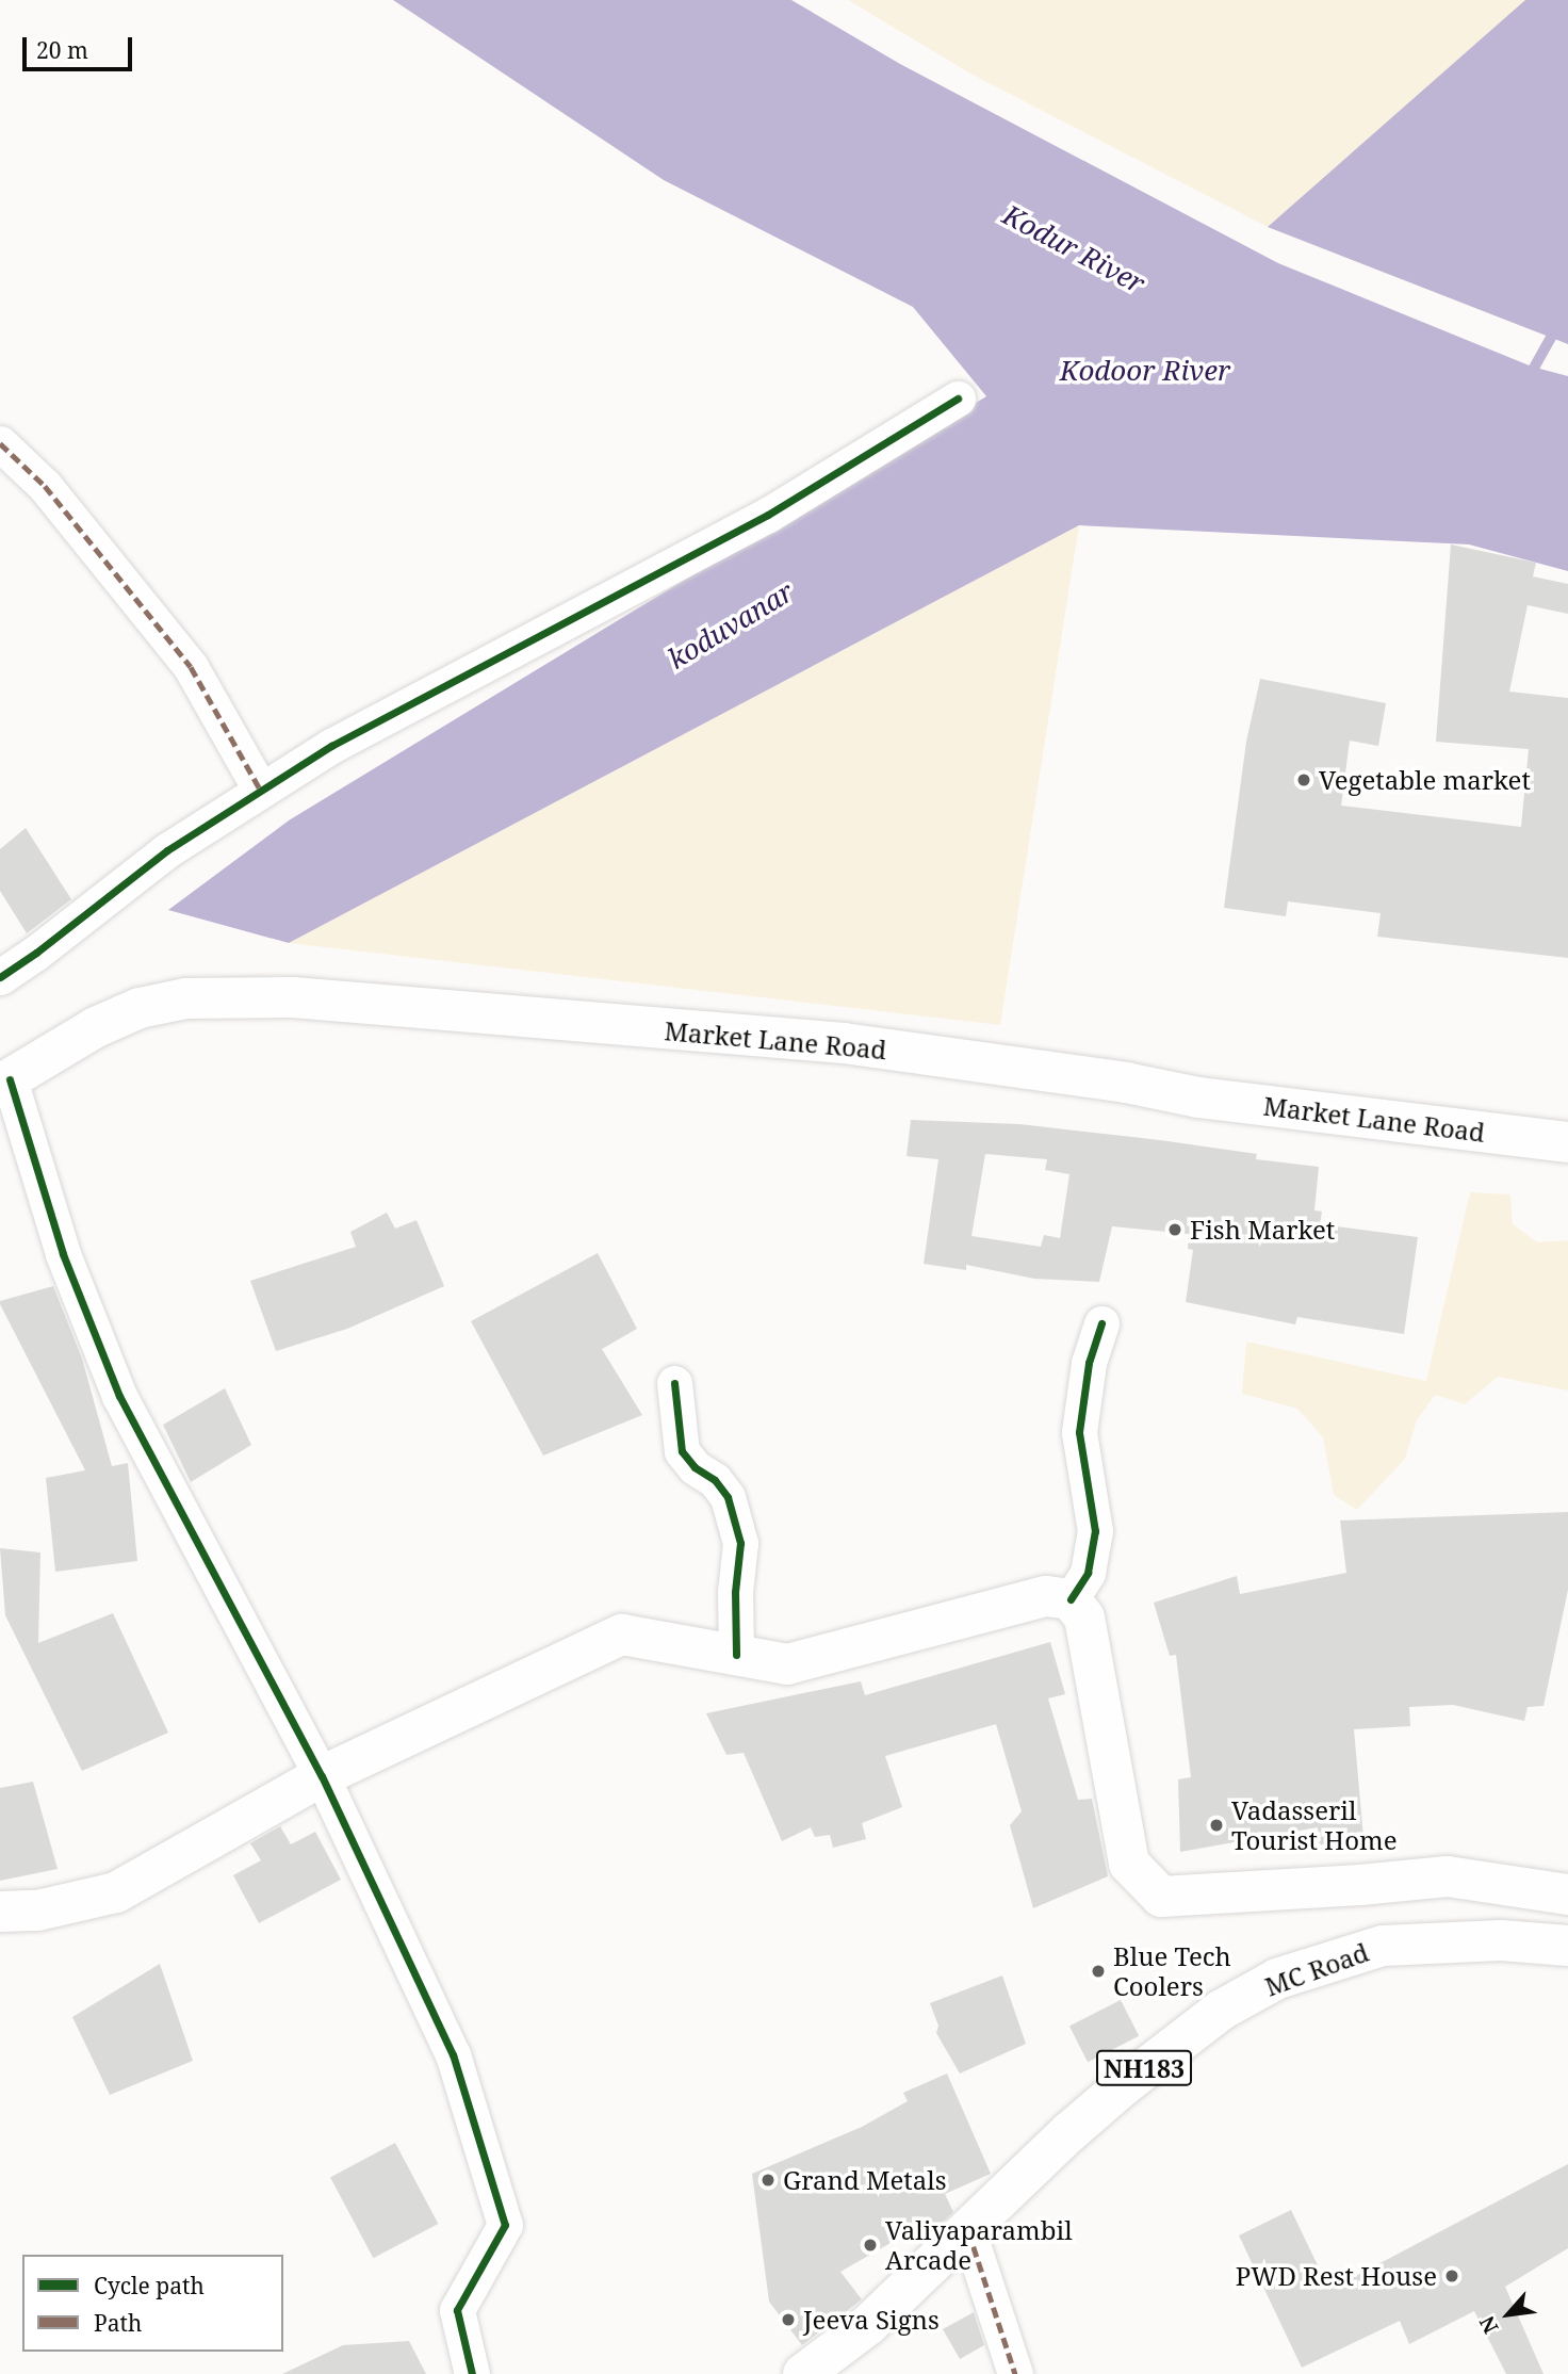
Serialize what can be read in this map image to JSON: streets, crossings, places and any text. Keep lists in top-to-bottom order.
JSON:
{
  "streets": {
    "main road": ["Market Lane Road", "MC Road", "NH183"]
  },
  "water": ["Kodur River", "Kodoor River", "koduvanar"],
  "places": [
    "Vegetable market",
    "Fish Market",
    "Vadasseril Tourist Home",
    "Blue Tech Coolers",
    "Grand Metals",
    "Valiyaparambil Arcade",
    "PWD Rest House",
    "Jeeva Signs"
  ],
  "legend": ["Cycle path", "Path"],
  "scale_bar": "20 m",
  "north": "bottom left"
}
